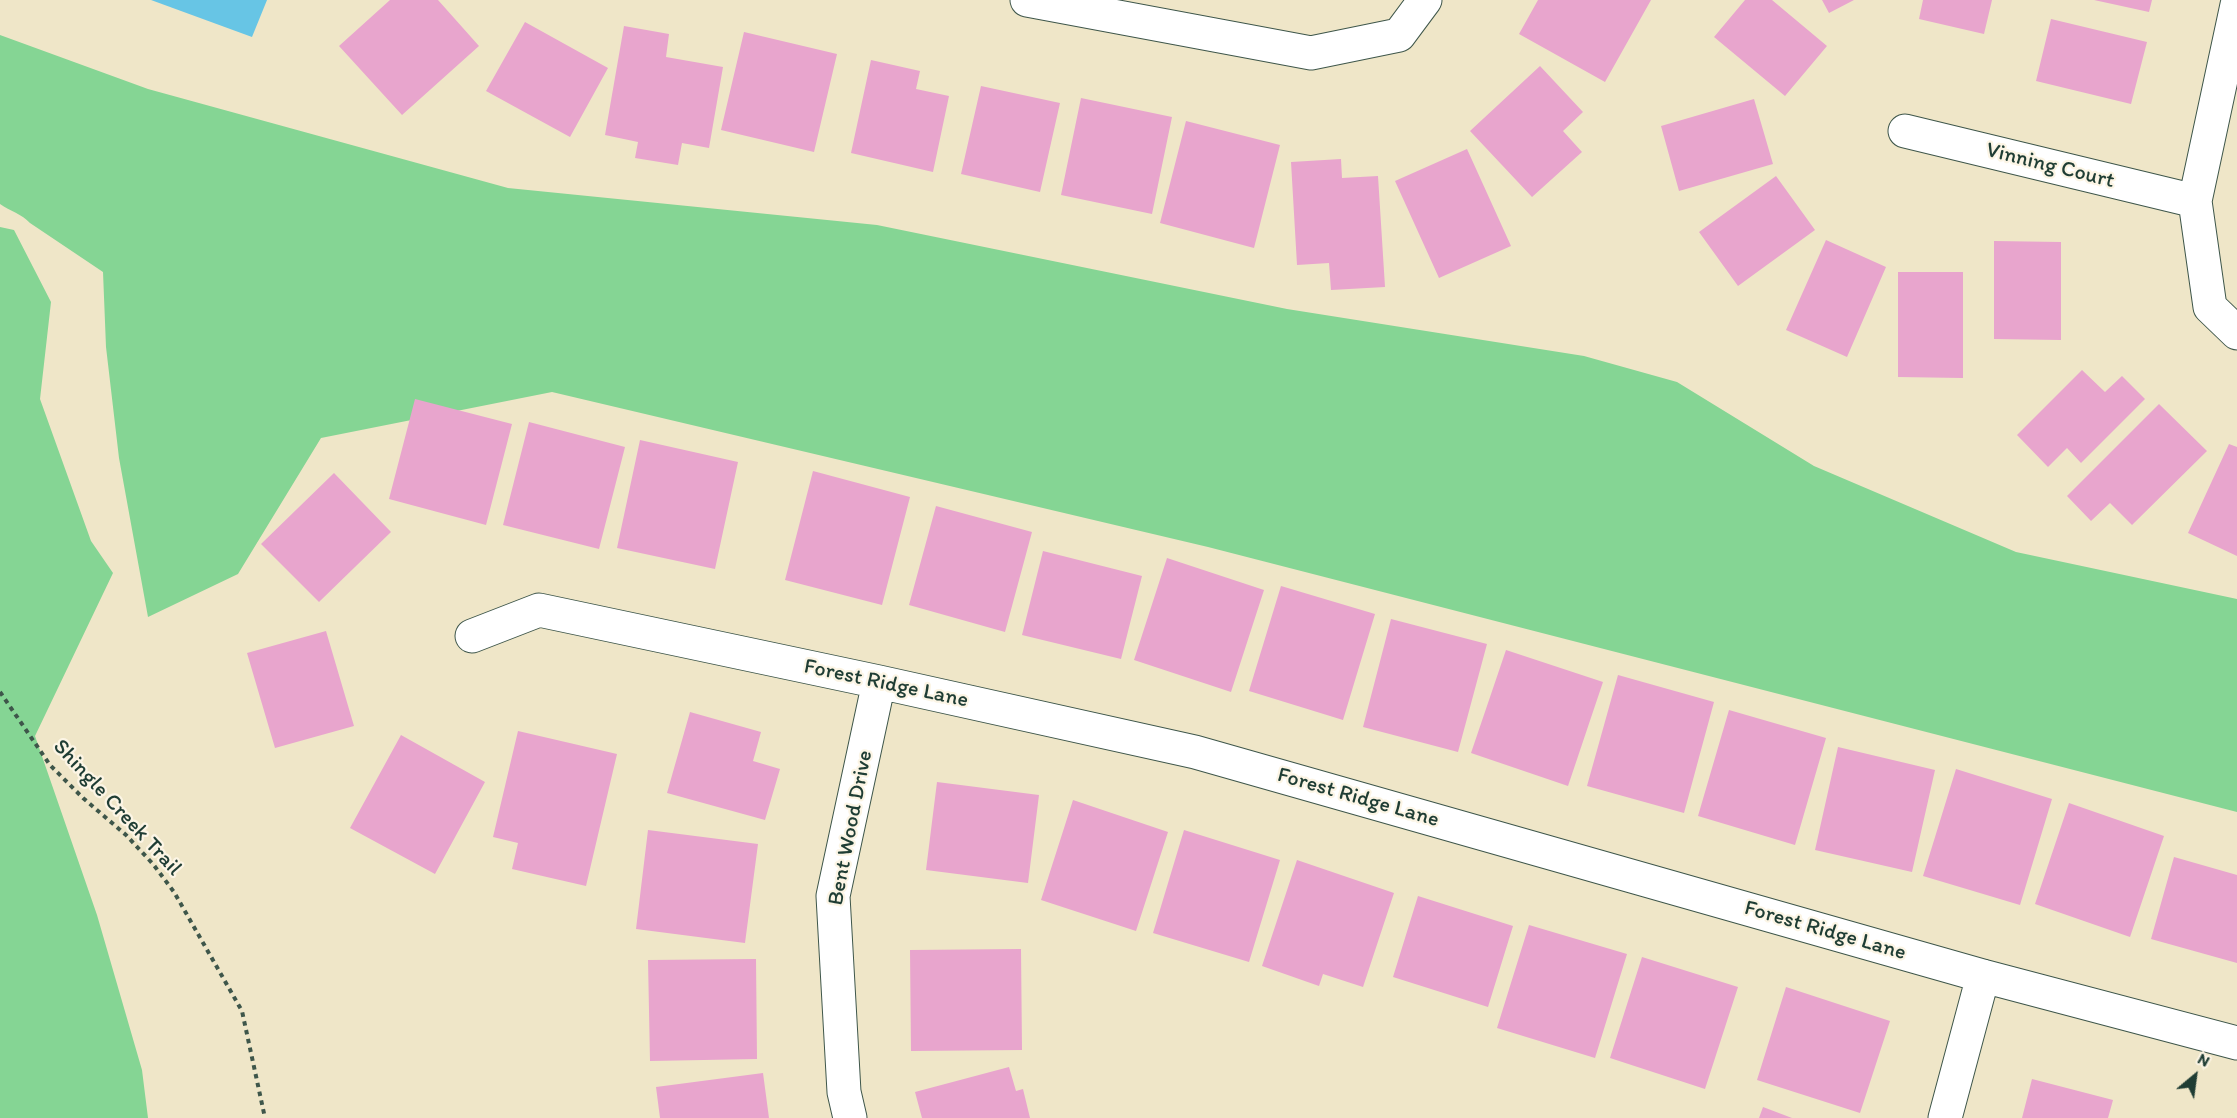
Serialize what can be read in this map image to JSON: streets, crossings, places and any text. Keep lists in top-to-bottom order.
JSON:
{
  "streets": {
    "street": ["Vinning Court", "Forest Ridge Lane", "Bent Wood Drive"],
    "path": ["Shingle Creek Trail"]
  },
  "crossings": [
    ["Forest Ridge Lane", "Bent Wood Drive"]
  ],
  "north": "top right"
}
